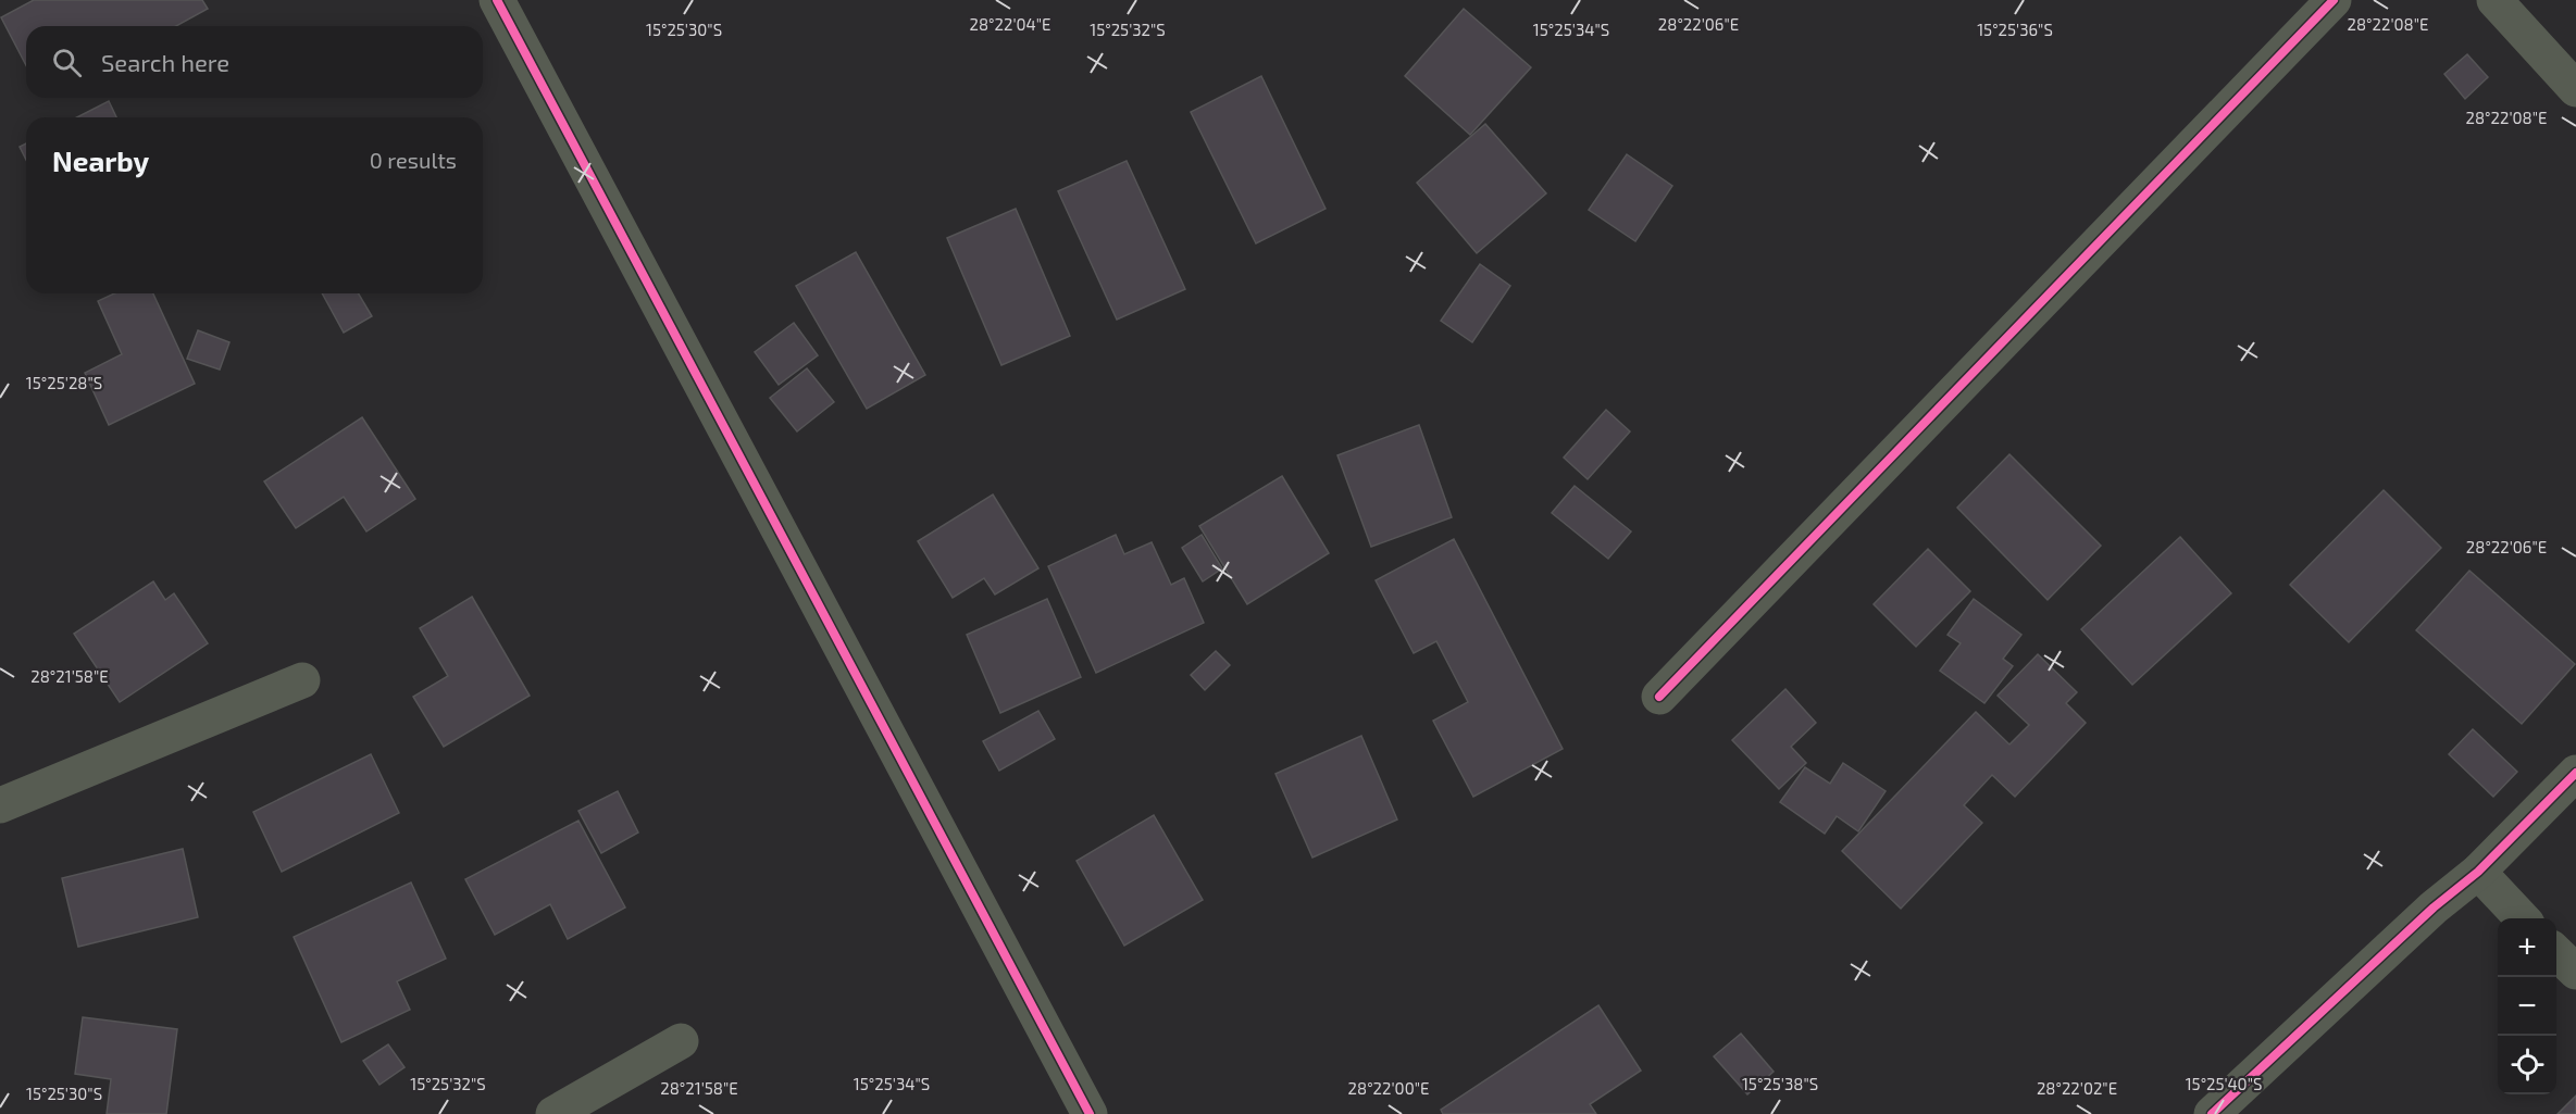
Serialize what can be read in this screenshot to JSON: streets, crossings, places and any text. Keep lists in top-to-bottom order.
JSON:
{
  "page": {
    "search": "Search here",
    "heading": ["Nearby", "0 results"],
    "map_buttons": ["+", "−"]
  },
  "coordinates": [
    "28°22'04\"E",
    "28°22'06\"E",
    "28°22'08\"E",
    "15°25'30\"S",
    "15°25'32\"S",
    "15°25'34\"S",
    "15°25'36\"S",
    "15°25'28\"S",
    "28°21'58\"E",
    "15°25'38\"S",
    "15°25'40\"S",
    "28°22'00\"E",
    "28°22'02\"E"
  ]
}
